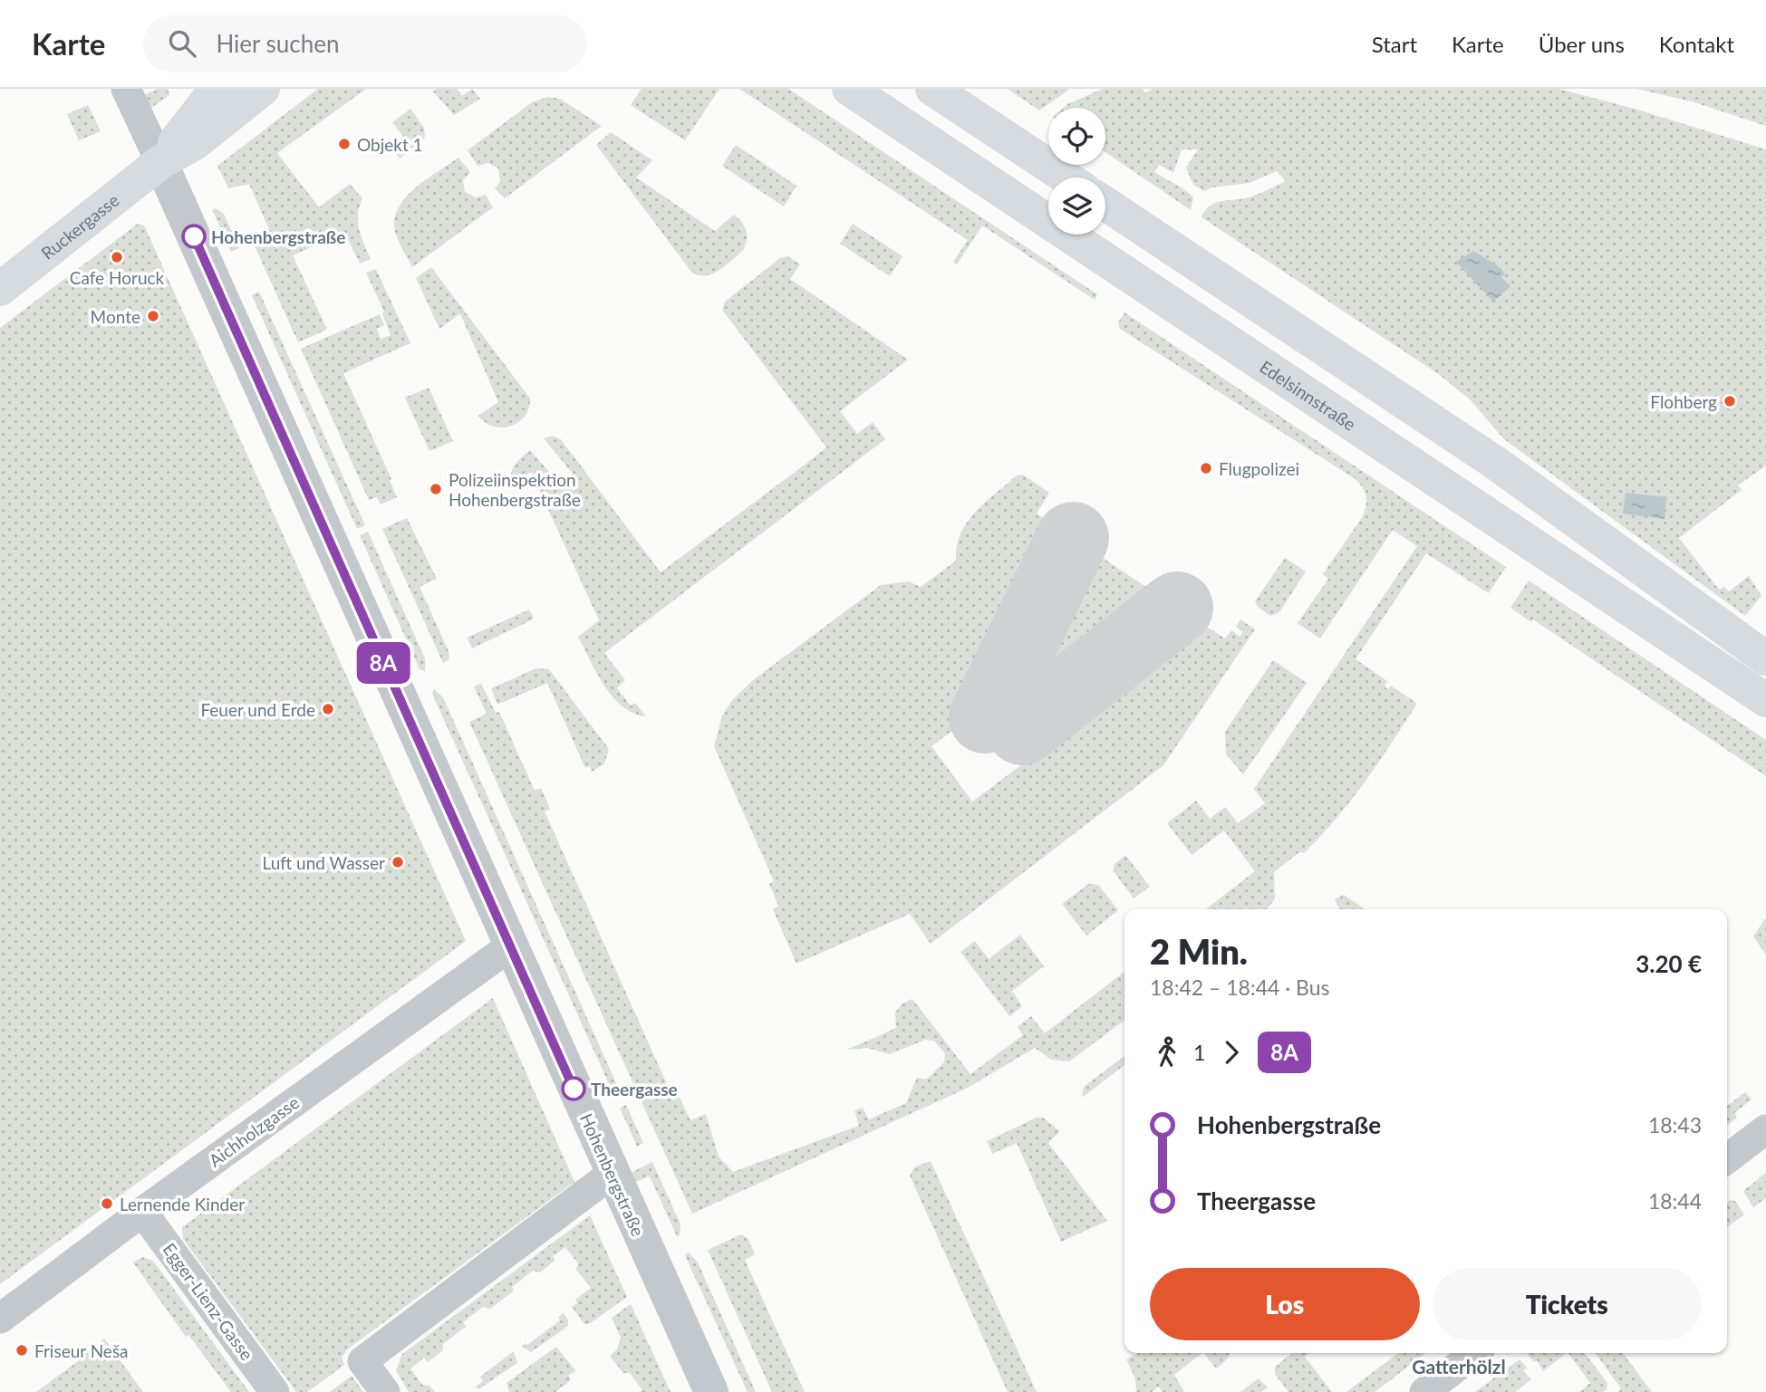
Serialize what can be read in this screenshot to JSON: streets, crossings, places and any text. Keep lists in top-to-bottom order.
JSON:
{
  "streets": {
    "main road": ["Ruckergasse", "Edelsinnstraße"],
    "street": ["Aichholzgasse", "Hohenbergstraße", "Egger-Lienz-Gasse"]
  },
  "crossings": [
    ["Ruckergasse", "Hohenbergstraße"],
    ["Aichholzgasse", "Hohenbergstraße"],
    ["Aichholzgasse", "Egger-Lienz-Gasse"]
  ],
  "districts": ["Gatterhölzl"],
  "places": [
    "Objekt 1",
    "Hohenbergstraße",
    "Cafe Horuck",
    "Monte",
    "Flohberg",
    "Flugpolizei",
    "Polizeiinspektion Hohenbergstraße",
    "Feuer und Erde",
    "Luft und Wasser",
    "Theergasse",
    "Lernende Kinder",
    "Friseur Neša"
  ],
  "lines": ["bus line 8A"],
  "page": {
    "header": "Karte",
    "search": "Hier suchen",
    "nav": [
      "Start",
      "Karte",
      "Über uns",
      "Kontakt"
    ],
    "on_map": "8A",
    "heading": ["2 Min.", "18:42 – 18:44 · Bus", "3.20 €"],
    "legs": ["1", "8A"],
    "list": [
      {
        "name": "Hohenbergstraße",
        "value": "18:43"
      },
      {
        "name": "Theergasse",
        "value": "18:44"
      }
    ],
    "buttons": ["Los", "Tickets"]
  }
}
